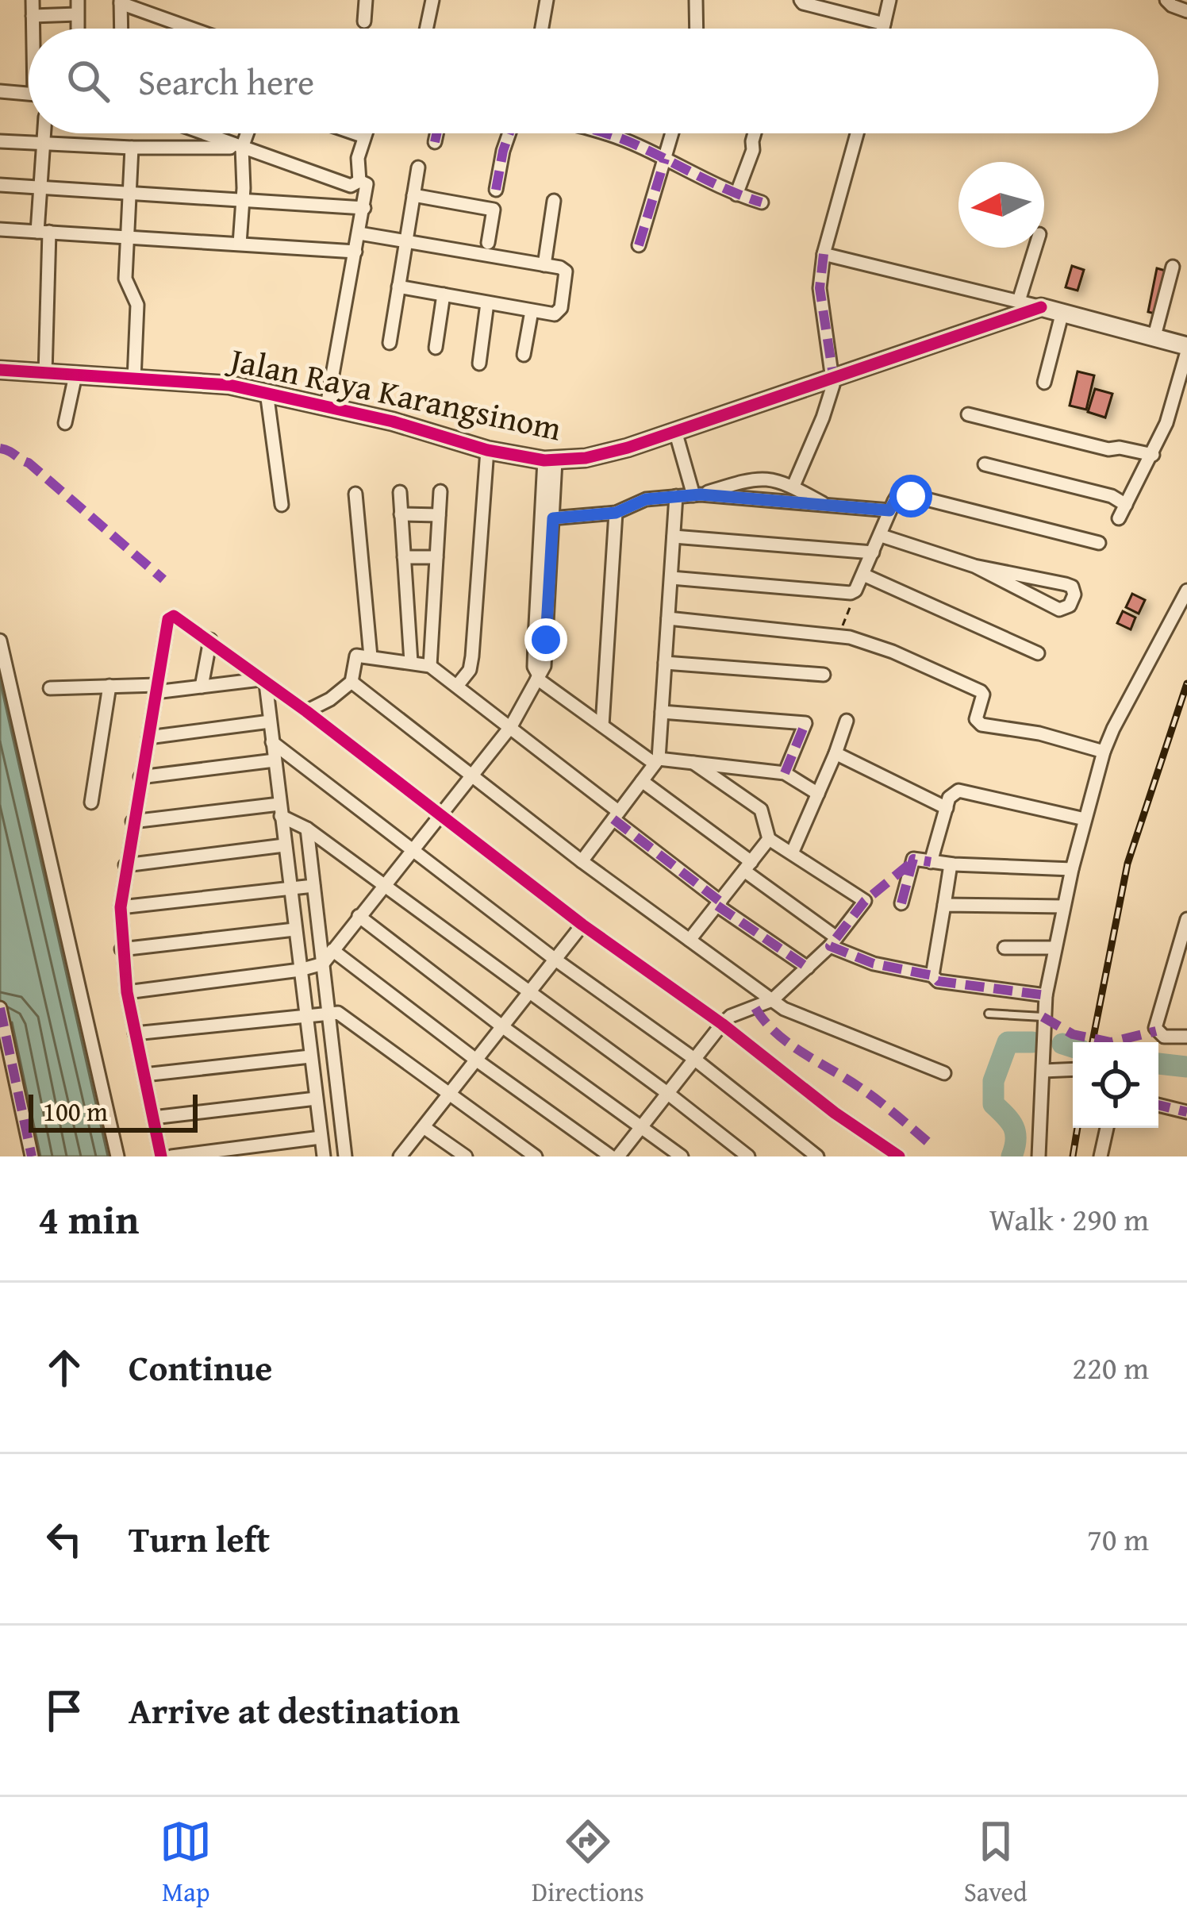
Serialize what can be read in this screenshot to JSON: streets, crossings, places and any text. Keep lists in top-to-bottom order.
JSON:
{
  "streets": {
    "street": ["Jalan Raya Karangsinom"]
  },
  "scale_bar": "100 m",
  "north": "left",
  "page": {
    "search": "Search here",
    "scale": "100 m",
    "heading": ["4 min", "Walk · 290 m"],
    "list": [
      ["Continue", "220 m"],
      ["Turn left", "70 m"],
      "Arrive at destination"
    ],
    "nav": ["Map", "Directions", "Saved"]
  }
}
